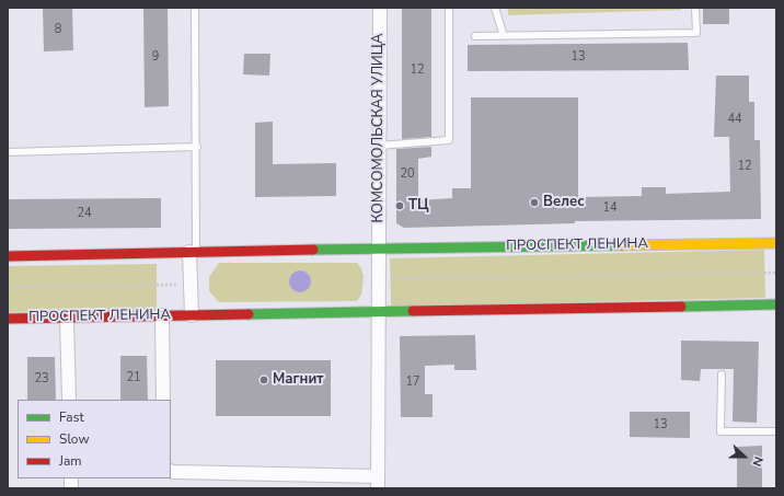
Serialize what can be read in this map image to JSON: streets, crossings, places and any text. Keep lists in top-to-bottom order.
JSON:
{
  "streets": {
    "street": ["КОМСОМОЛЬСКАЯ УЛИЦА", "ПРОСПЕКТ ЛЕНИНА"]
  },
  "crossings": [
    ["КОМСОМОЛЬСКАЯ УЛИЦА", "ПРОСПЕКТ ЛЕНИНА"]
  ],
  "places": ["Велес", "ТЦ", "Магнит"],
  "house_numbers": [
    "8",
    "9",
    "13",
    "12",
    "44",
    "12",
    "20",
    "14",
    "24",
    "21",
    "23",
    "17",
    "13"
  ],
  "legend": ["Fast", "Slow", "Jam"],
  "north": "right"
}
